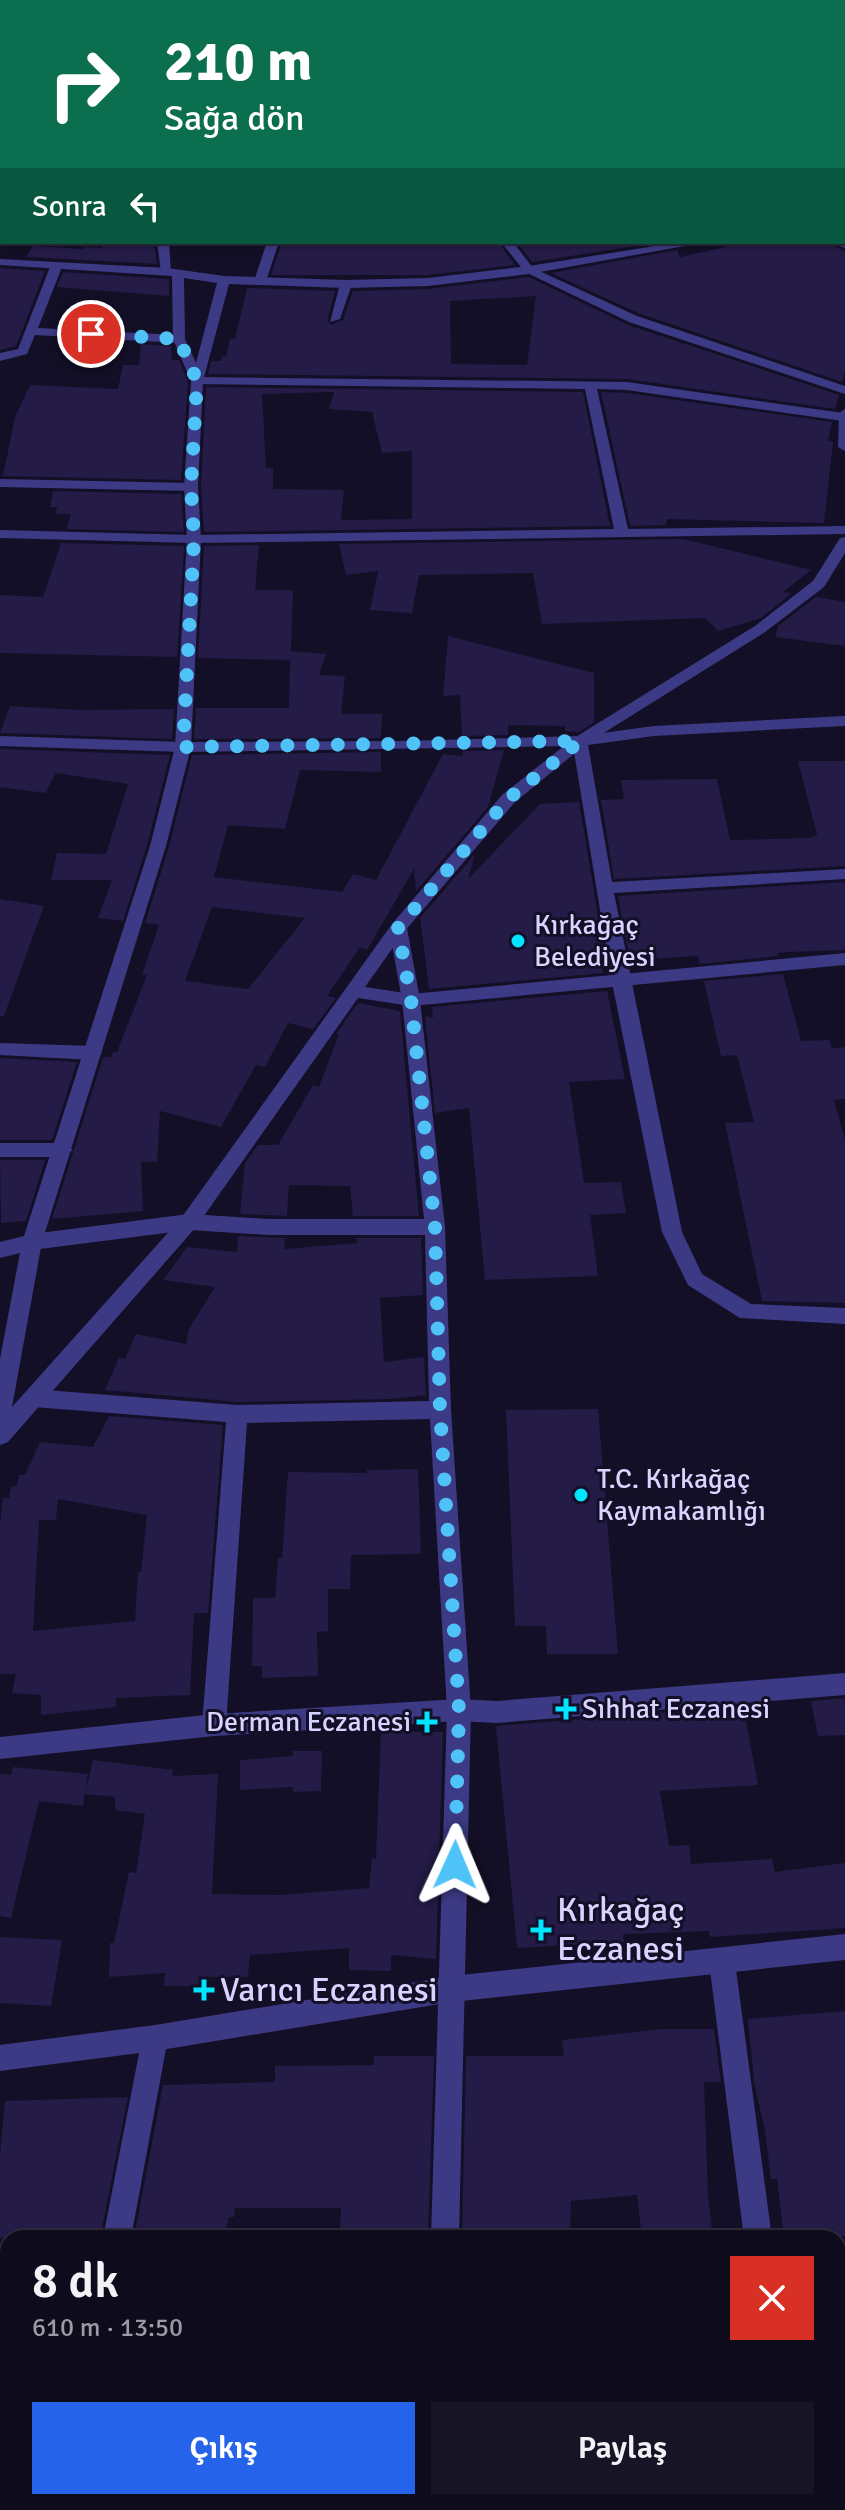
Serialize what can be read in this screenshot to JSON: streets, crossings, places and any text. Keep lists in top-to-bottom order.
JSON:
{
  "places": {
    "other": ["Kırkağaç Belediyesi", "T.C. Kırkağaç Kaymakamlığı"],
    "health": [
      "Sıhhat Eczanesi",
      "Derman Eczanesi",
      "Kırkağaç Eczanesi",
      "Varıcı Eczanesi"
    ]
  },
  "page": {
    "turn": ["210 m", "Sağa dön"],
    "then": "Sonra",
    "heading": ["8 dk", "610 m · 13:50"],
    "buttons": ["Çıkış", "Paylaş"]
  }
}
